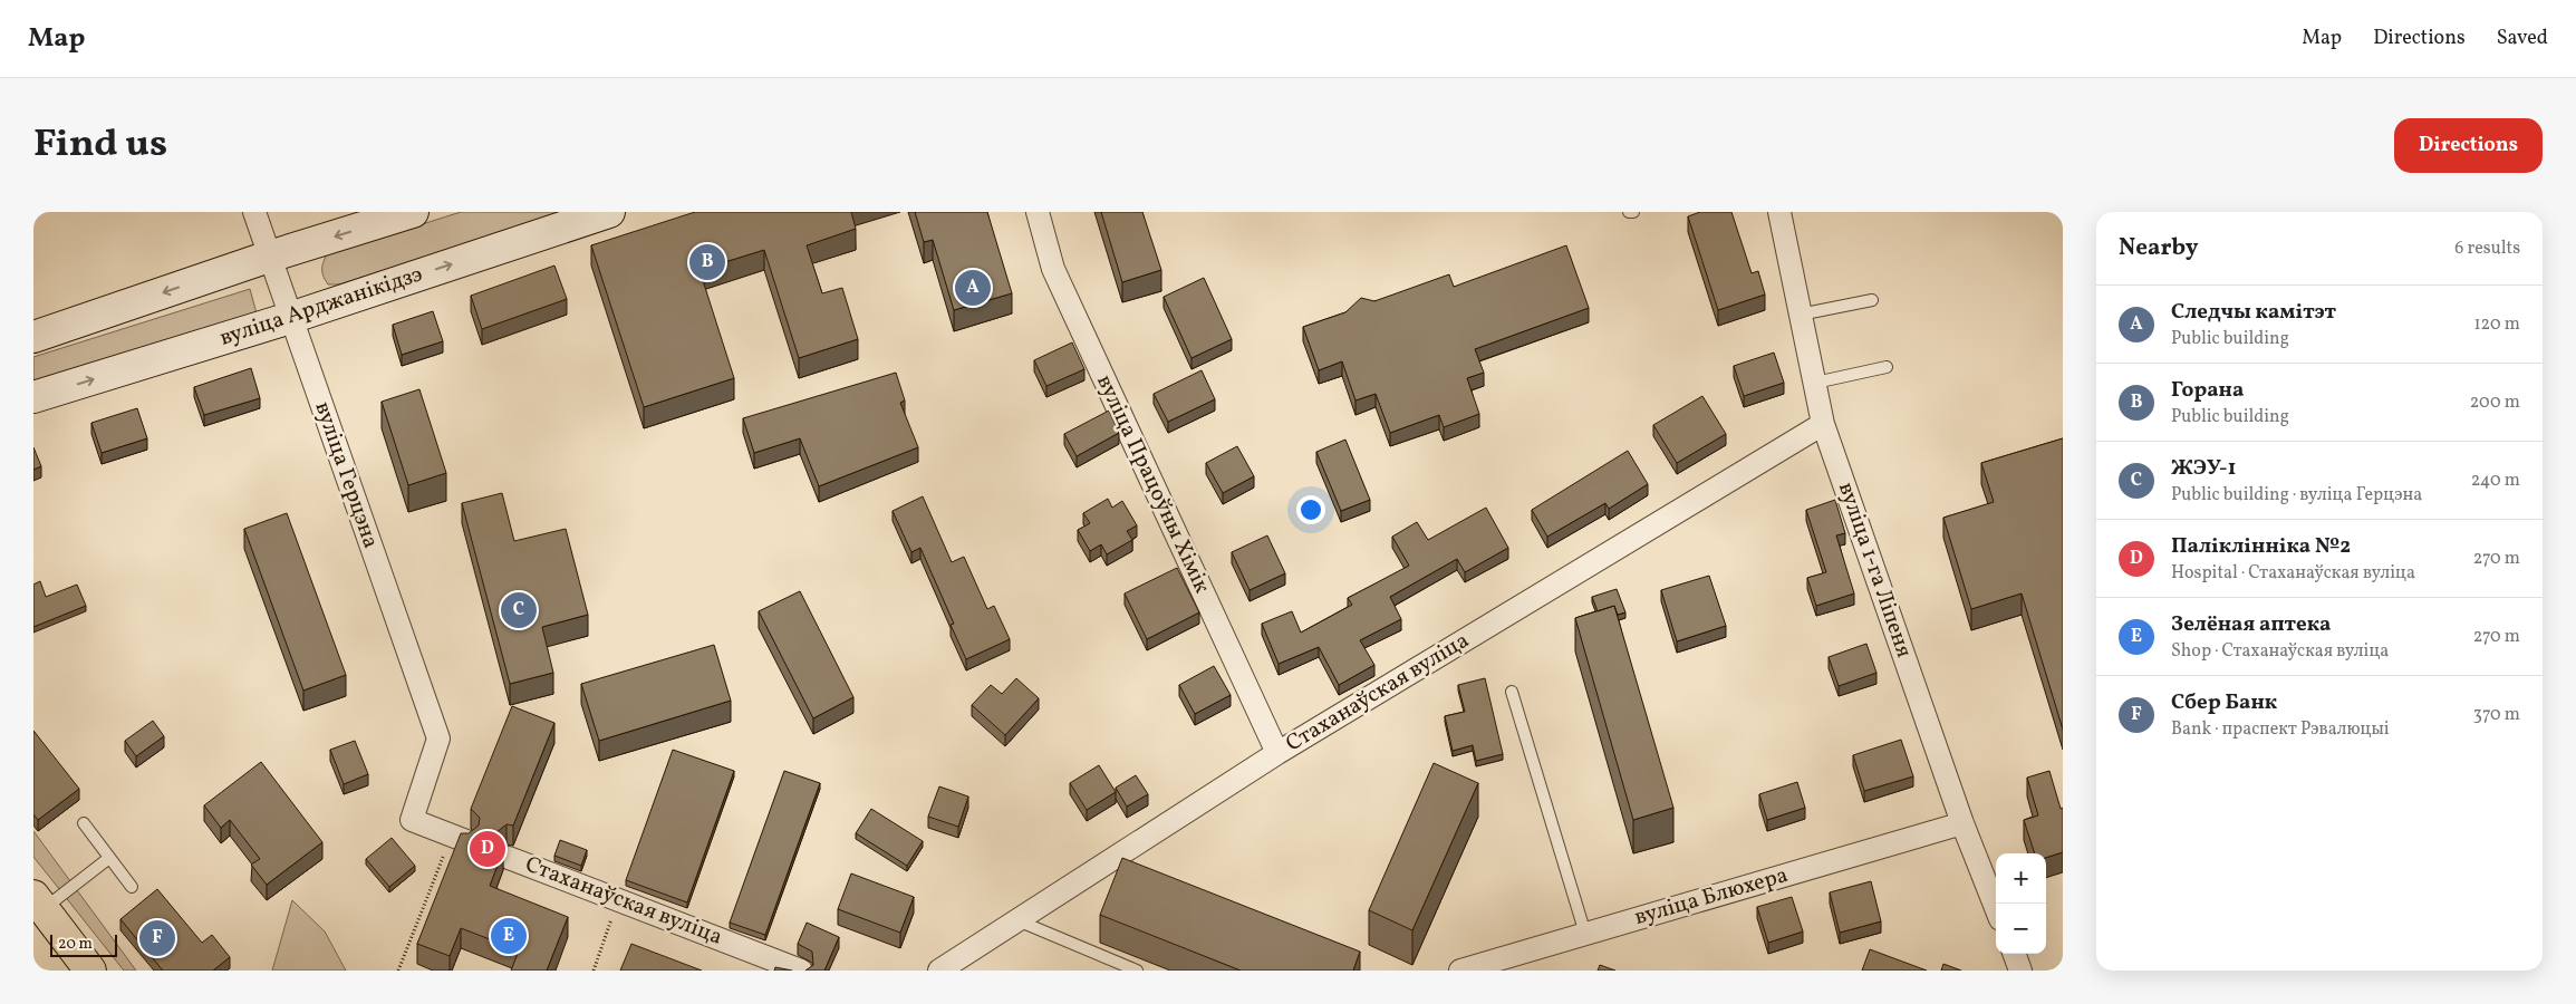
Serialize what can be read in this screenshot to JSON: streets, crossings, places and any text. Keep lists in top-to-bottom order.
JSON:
{
  "streets": {
    "main road": ["вуліца Арджанікідзэ"],
    "street": [
      "вуліца Герцэна",
      "вуліца Працоўны Хімік",
      "вуліца 1-га Ліпеня",
      "Стаханаўская вуліца",
      "вуліца Блюхера"
    ]
  },
  "crossings": [
    ["вуліца Арджанікідзэ", "вуліца Герцэна"],
    ["вуліца Працоўны Хімік", "Стаханаўская вуліца"],
    ["вуліца 1-га Ліпеня", "Стаханаўская вуліца"],
    ["вуліца 1-га Ліпеня", "вуліца Блюхера"]
  ],
  "scale_bar": "20 m",
  "page": {
    "header": "Map",
    "nav": ["Map", "Directions", "Saved"],
    "title": "Find us",
    "buttons": "Directions",
    "heading": ["Nearby", "6 results"],
    "pins": [
      "B",
      "A",
      "C",
      "D",
      "E",
      "F"
    ],
    "list": [
      {
        "mark": "A",
        "name": "Следчы камітэт",
        "note": "Public building",
        "value": "120 m"
      },
      {
        "mark": "B",
        "name": "Горана",
        "note": "Public building",
        "value": "200 m"
      },
      {
        "mark": "C",
        "name": "ЖЭУ-1",
        "note": "Public building · вуліца Герцэна",
        "value": "240 m"
      },
      {
        "mark": "D",
        "name": "Паліклінніка №2",
        "note": "Hospital · Стаханаўская вуліца",
        "value": "270 m"
      },
      {
        "mark": "E",
        "name": "Зелёная аптека",
        "note": "Shop · Стаханаўская вуліца",
        "value": "270 m"
      },
      {
        "mark": "F",
        "name": "Сбер Банк",
        "note": "Bank · праспект Рэвалюцыі",
        "value": "370 m"
      }
    ],
    "map_buttons": ["+", "−"],
    "scale": "20 m"
  }
}
